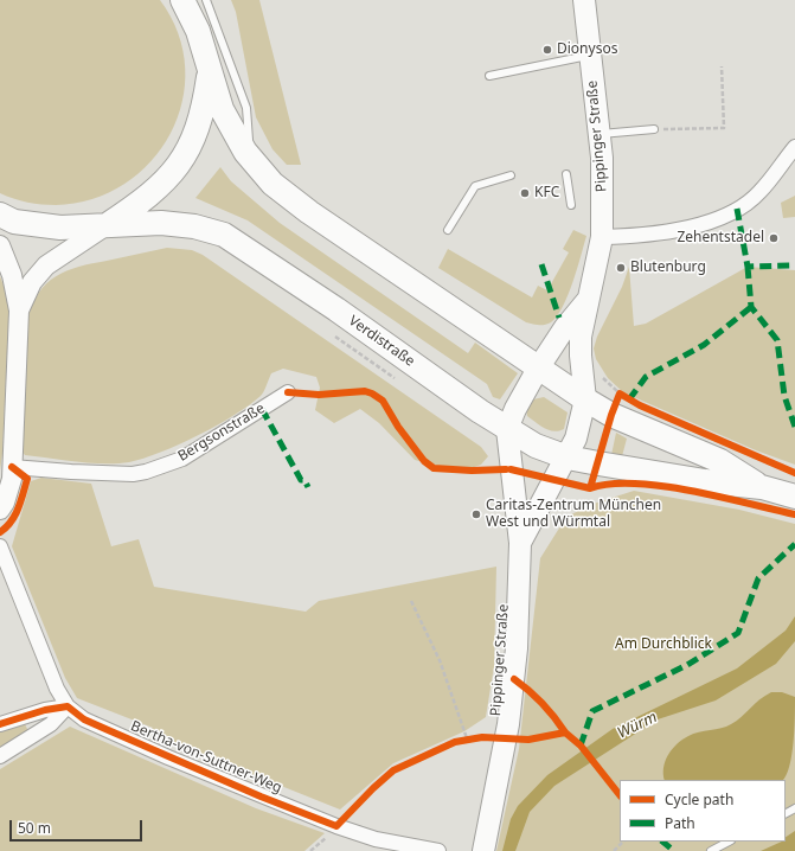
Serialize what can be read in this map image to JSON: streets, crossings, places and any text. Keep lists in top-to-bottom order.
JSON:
{
  "streets": {
    "main road": ["Pippinger Straße", "Verdistraße"],
    "street": ["Bergsonstraße", "Bertha-von-Suttner-Weg"]
  },
  "crossings": [
    ["Pippinger Straße", "Verdistraße"]
  ],
  "water": ["Würm"],
  "parks": ["Am Durchblick"],
  "places": [
    "Dionysos",
    "KFC",
    "Zehentstadel",
    "Blutenburg",
    "Caritas-Zentrum München West und Würmtal"
  ],
  "legend": ["Cycle path", "Path"],
  "scale_bar": "50 m"
}
